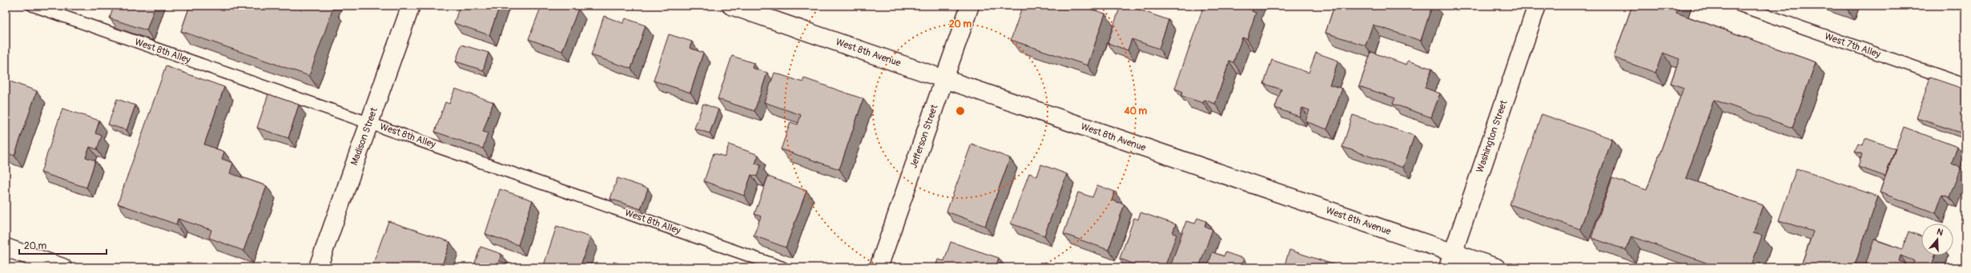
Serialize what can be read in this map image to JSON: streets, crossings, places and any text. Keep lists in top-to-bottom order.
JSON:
{
  "streets": {
    "street": [
      "West 8th Avenue",
      "Madison Street",
      "Jefferson Street",
      "Washington Street"
    ],
    "lane": ["West 7th Alley", "West 8th Alley"]
  },
  "crossings": [
    ["West 8th Alley", "Madison Street"],
    ["West 8th Avenue", "Jefferson Street"],
    ["West 8th Avenue", "Washington Street"]
  ],
  "scale_bar": "20 m",
  "north": "top",
  "rings": ["20 m", "40 m"]
}
